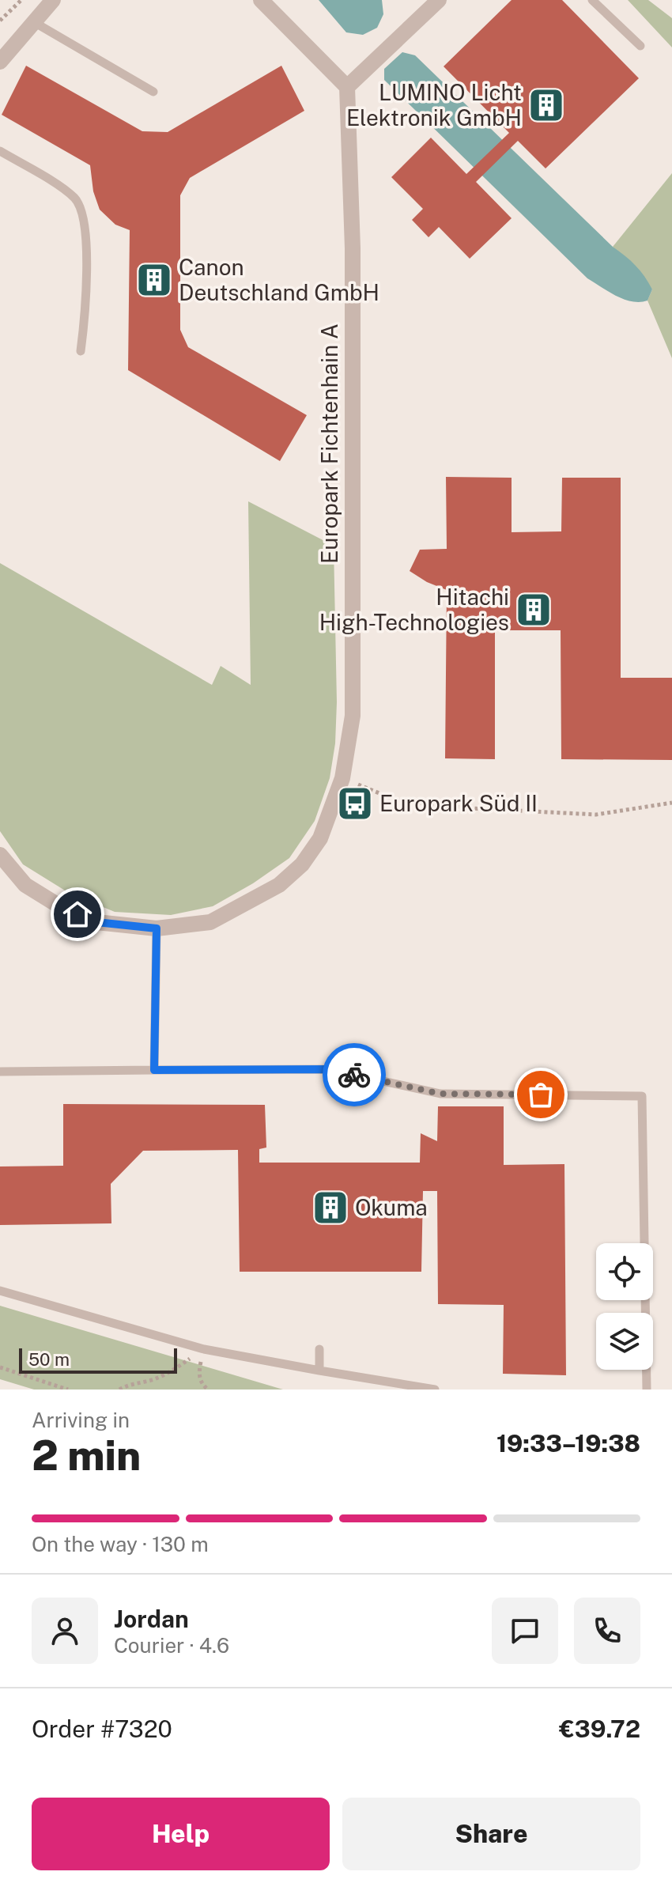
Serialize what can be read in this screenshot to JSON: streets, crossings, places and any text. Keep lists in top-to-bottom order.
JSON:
{
  "streets": {
    "street": ["Europark Fichtenhain A"]
  },
  "places": {
    "building": [
      "LUMINO Licht Elektronik GmbH",
      "Canon Deutschland GmbH",
      "Hitachi High-Technologies",
      "Okuma"
    ],
    "bus stop": ["Europark Süd II"]
  },
  "scale_bar": "50 m",
  "page": {
    "scale": "50 m",
    "heading": ["2 min", "Arriving in", "19:33–19:38"],
    "panel": [
      "Jordan",
      "Courier · 4.6",
      "Order #7320",
      "€39.72"
    ],
    "bar": "On the way · 130 m",
    "buttons": ["Help", "Share"]
  }
}
